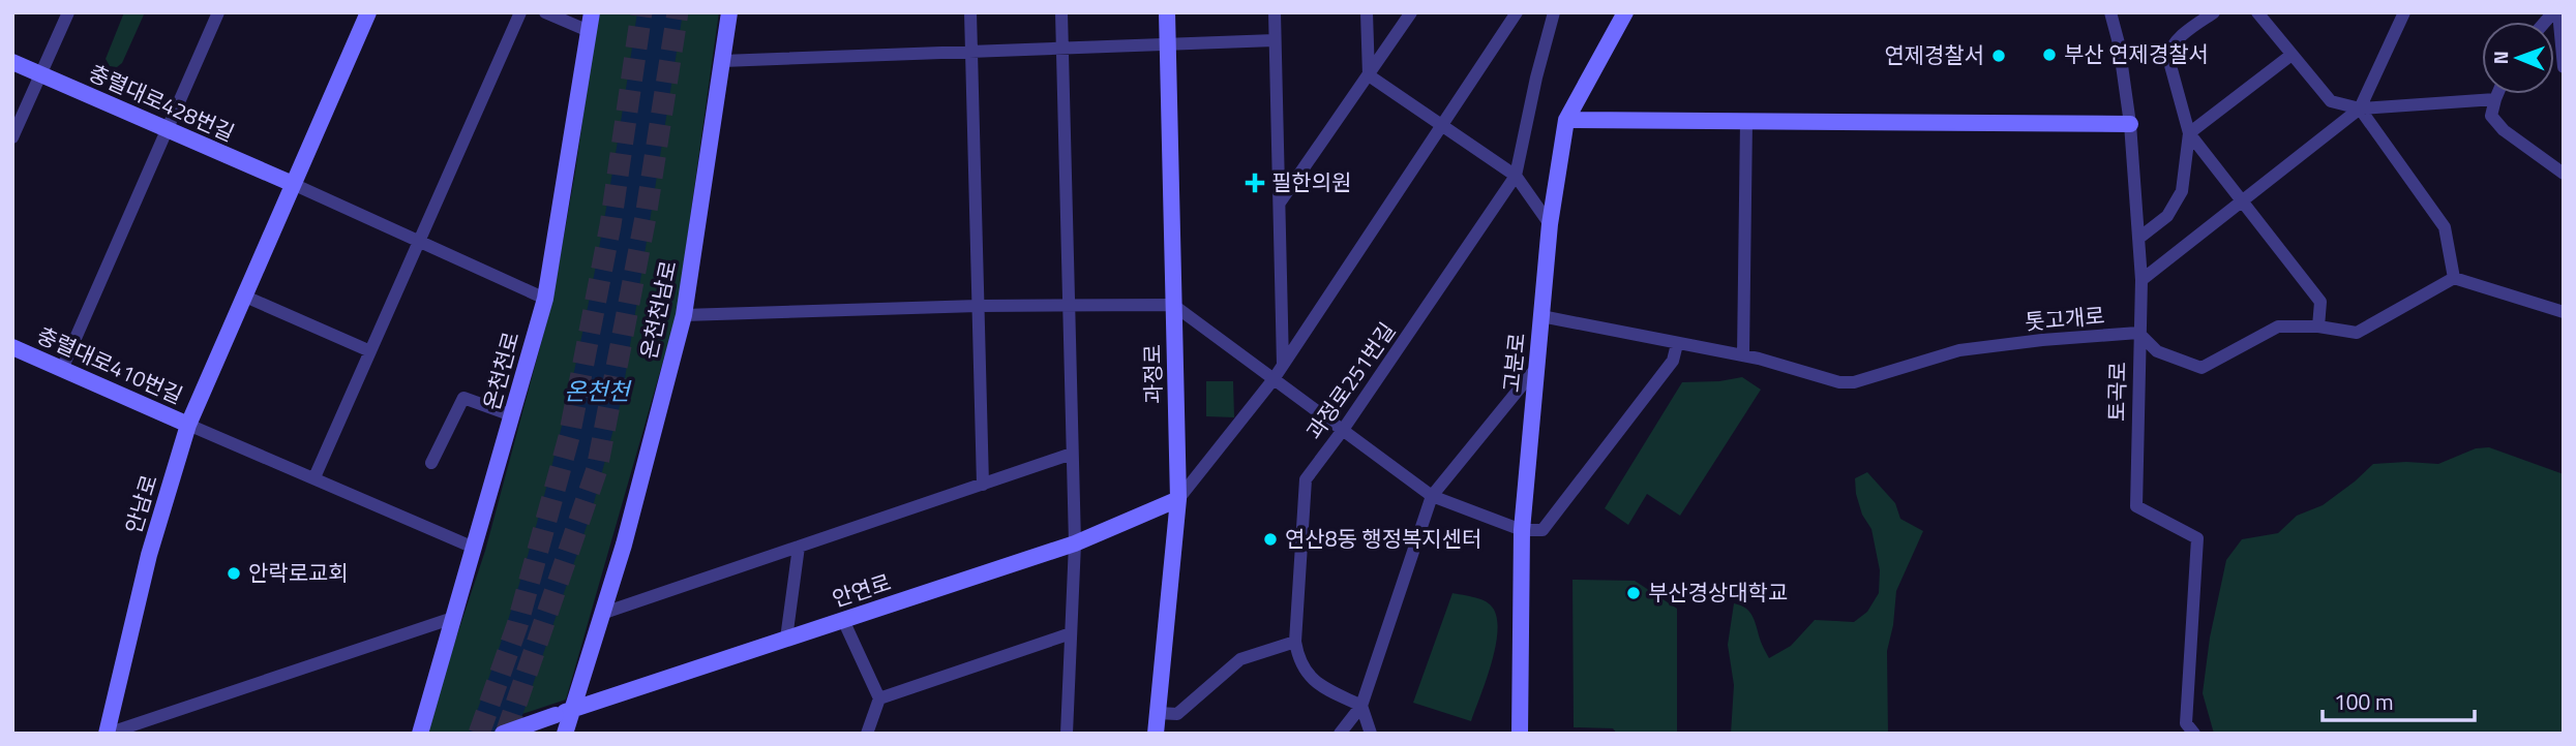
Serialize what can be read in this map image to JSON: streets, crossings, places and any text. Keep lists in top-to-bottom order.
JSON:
{
  "streets": {
    "street": [
      "충렬대로428번길",
      "온천천남로",
      "톳고개로",
      "고분로",
      "충렬대로410번길",
      "온천천로",
      "과정로",
      "과정로251번길",
      "토곡로",
      "안남로",
      "안연로"
    ]
  },
  "crossings": [
    ["충렬대로428번길", "안남로"],
    ["온천천남로", "안연로"],
    ["톳고개로", "고분로"],
    ["톳고개로", "토곡로"],
    ["충렬대로410번길", "안남로"],
    ["과정로", "안연로"]
  ],
  "water": ["온천천"],
  "places": {
    "other": [
      "부산 연제경찰서",
      "연제경찰서",
      "연산8동 행정복지센터",
      "안락로교회",
      "부산경상대학교"
    ],
    "health": ["필한의원"]
  },
  "scale_bar": "100 m",
  "north": "left"
}
